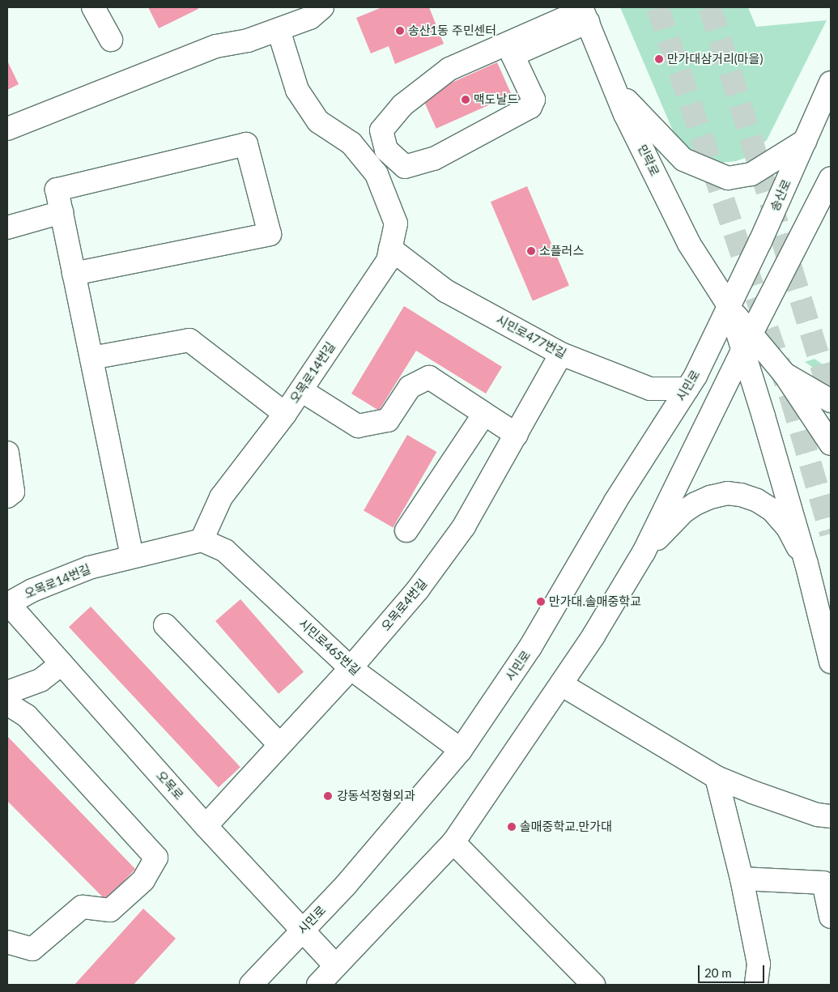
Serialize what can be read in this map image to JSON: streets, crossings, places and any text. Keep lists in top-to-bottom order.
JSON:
{
  "streets": {
    "main road": [
      "민락로",
      "송산로",
      "시민로477번길",
      "오목로14번길",
      "시민로",
      "오목로4번길",
      "시민로465번길",
      "오목로"
    ]
  },
  "crossings": [
    ["민락로", "송산로"],
    ["민락로", "시민로"],
    ["송산로", "시민로"],
    ["시민로477번길", "오목로14번길"],
    ["시민로477번길", "시민로"],
    ["시민로477번길", "오목로4번길"],
    ["오목로14번길", "시민로465번길"],
    ["오목로14번길", "오목로"],
    ["시민로", "시민로465번길"],
    ["시민로", "오목로"],
    ["오목로4번길", "시민로465번길"],
    ["오목로4번길", "오목로"]
  ],
  "places": [
    "송산1동 주민센터",
    "만가대삼거리(마을)",
    "맥도날드",
    "소플러스",
    "만가대.솔매중학교",
    "강동석정형외과",
    "솔매중학교.만가대"
  ],
  "scale_bar": "20 m"
}
